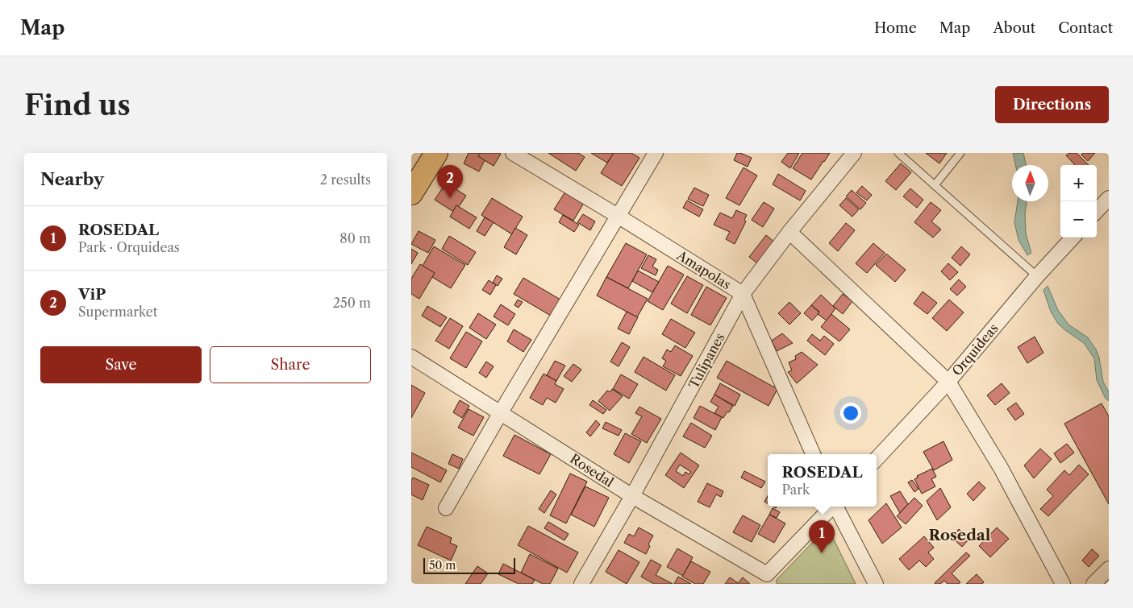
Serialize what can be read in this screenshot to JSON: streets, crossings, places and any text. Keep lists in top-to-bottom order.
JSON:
{
  "streets": {
    "street": [
      "Amapolas",
      "Orquideas",
      "Tulipanes",
      "Rosedal"
    ]
  },
  "crossings": [
    ["Amapolas", "Tulipanes"],
    ["Tulipanes", "Rosedal"]
  ],
  "districts": ["Rosedal"],
  "scale_bar": "50 m",
  "north": "top",
  "page": {
    "header": "Map",
    "nav": [
      "Home",
      "Map",
      "About",
      "Contact"
    ],
    "buttons": [
      "Directions",
      ["Save", "Share"]
    ],
    "title": "Find us",
    "heading": ["Nearby", "2 results"],
    "map_buttons": ["+", "−"],
    "pins": ["2", "1"],
    "list": [
      {
        "mark": "1",
        "name": "ROSEDAL",
        "note": "Park · Orquideas",
        "value": "80 m"
      },
      {
        "mark": "2",
        "name": "ViP",
        "note": "Supermarket",
        "value": "250 m"
      }
    ],
    "popup": ["ROSEDAL", "Park"],
    "scale": "50 m"
  }
}
